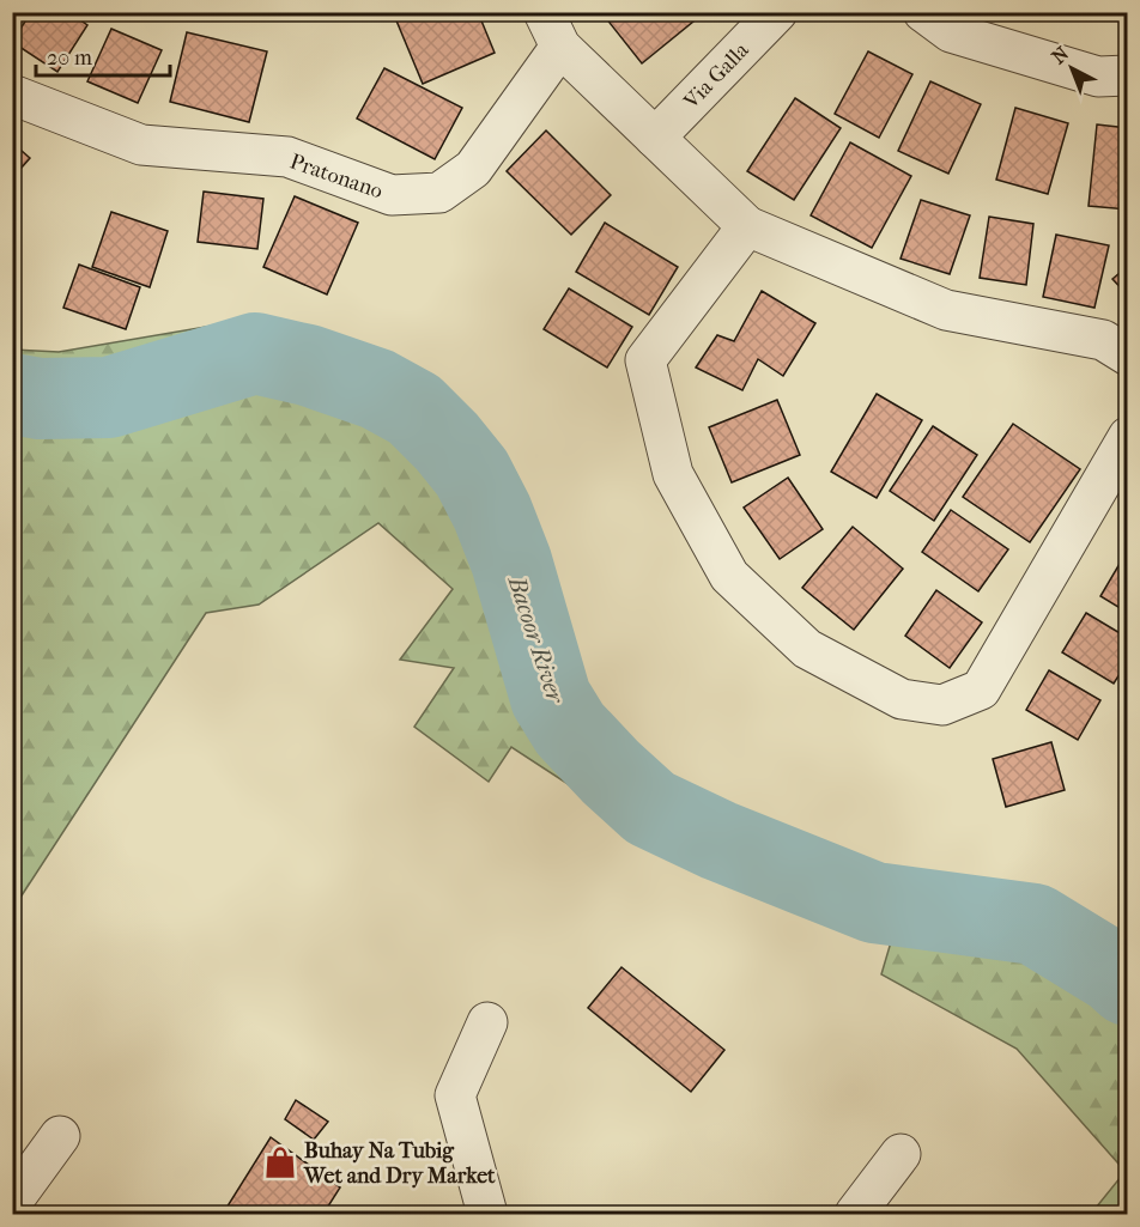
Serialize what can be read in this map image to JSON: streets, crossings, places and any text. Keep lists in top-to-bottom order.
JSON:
{
  "streets": {
    "street": ["Via Galla", "Pratonano"]
  },
  "water": ["Bacoor River"],
  "places": {
    "shop": ["Buhay Na Tubig Wet and Dry Market"]
  },
  "scale_bar": "20 m",
  "north": "top left"
}
